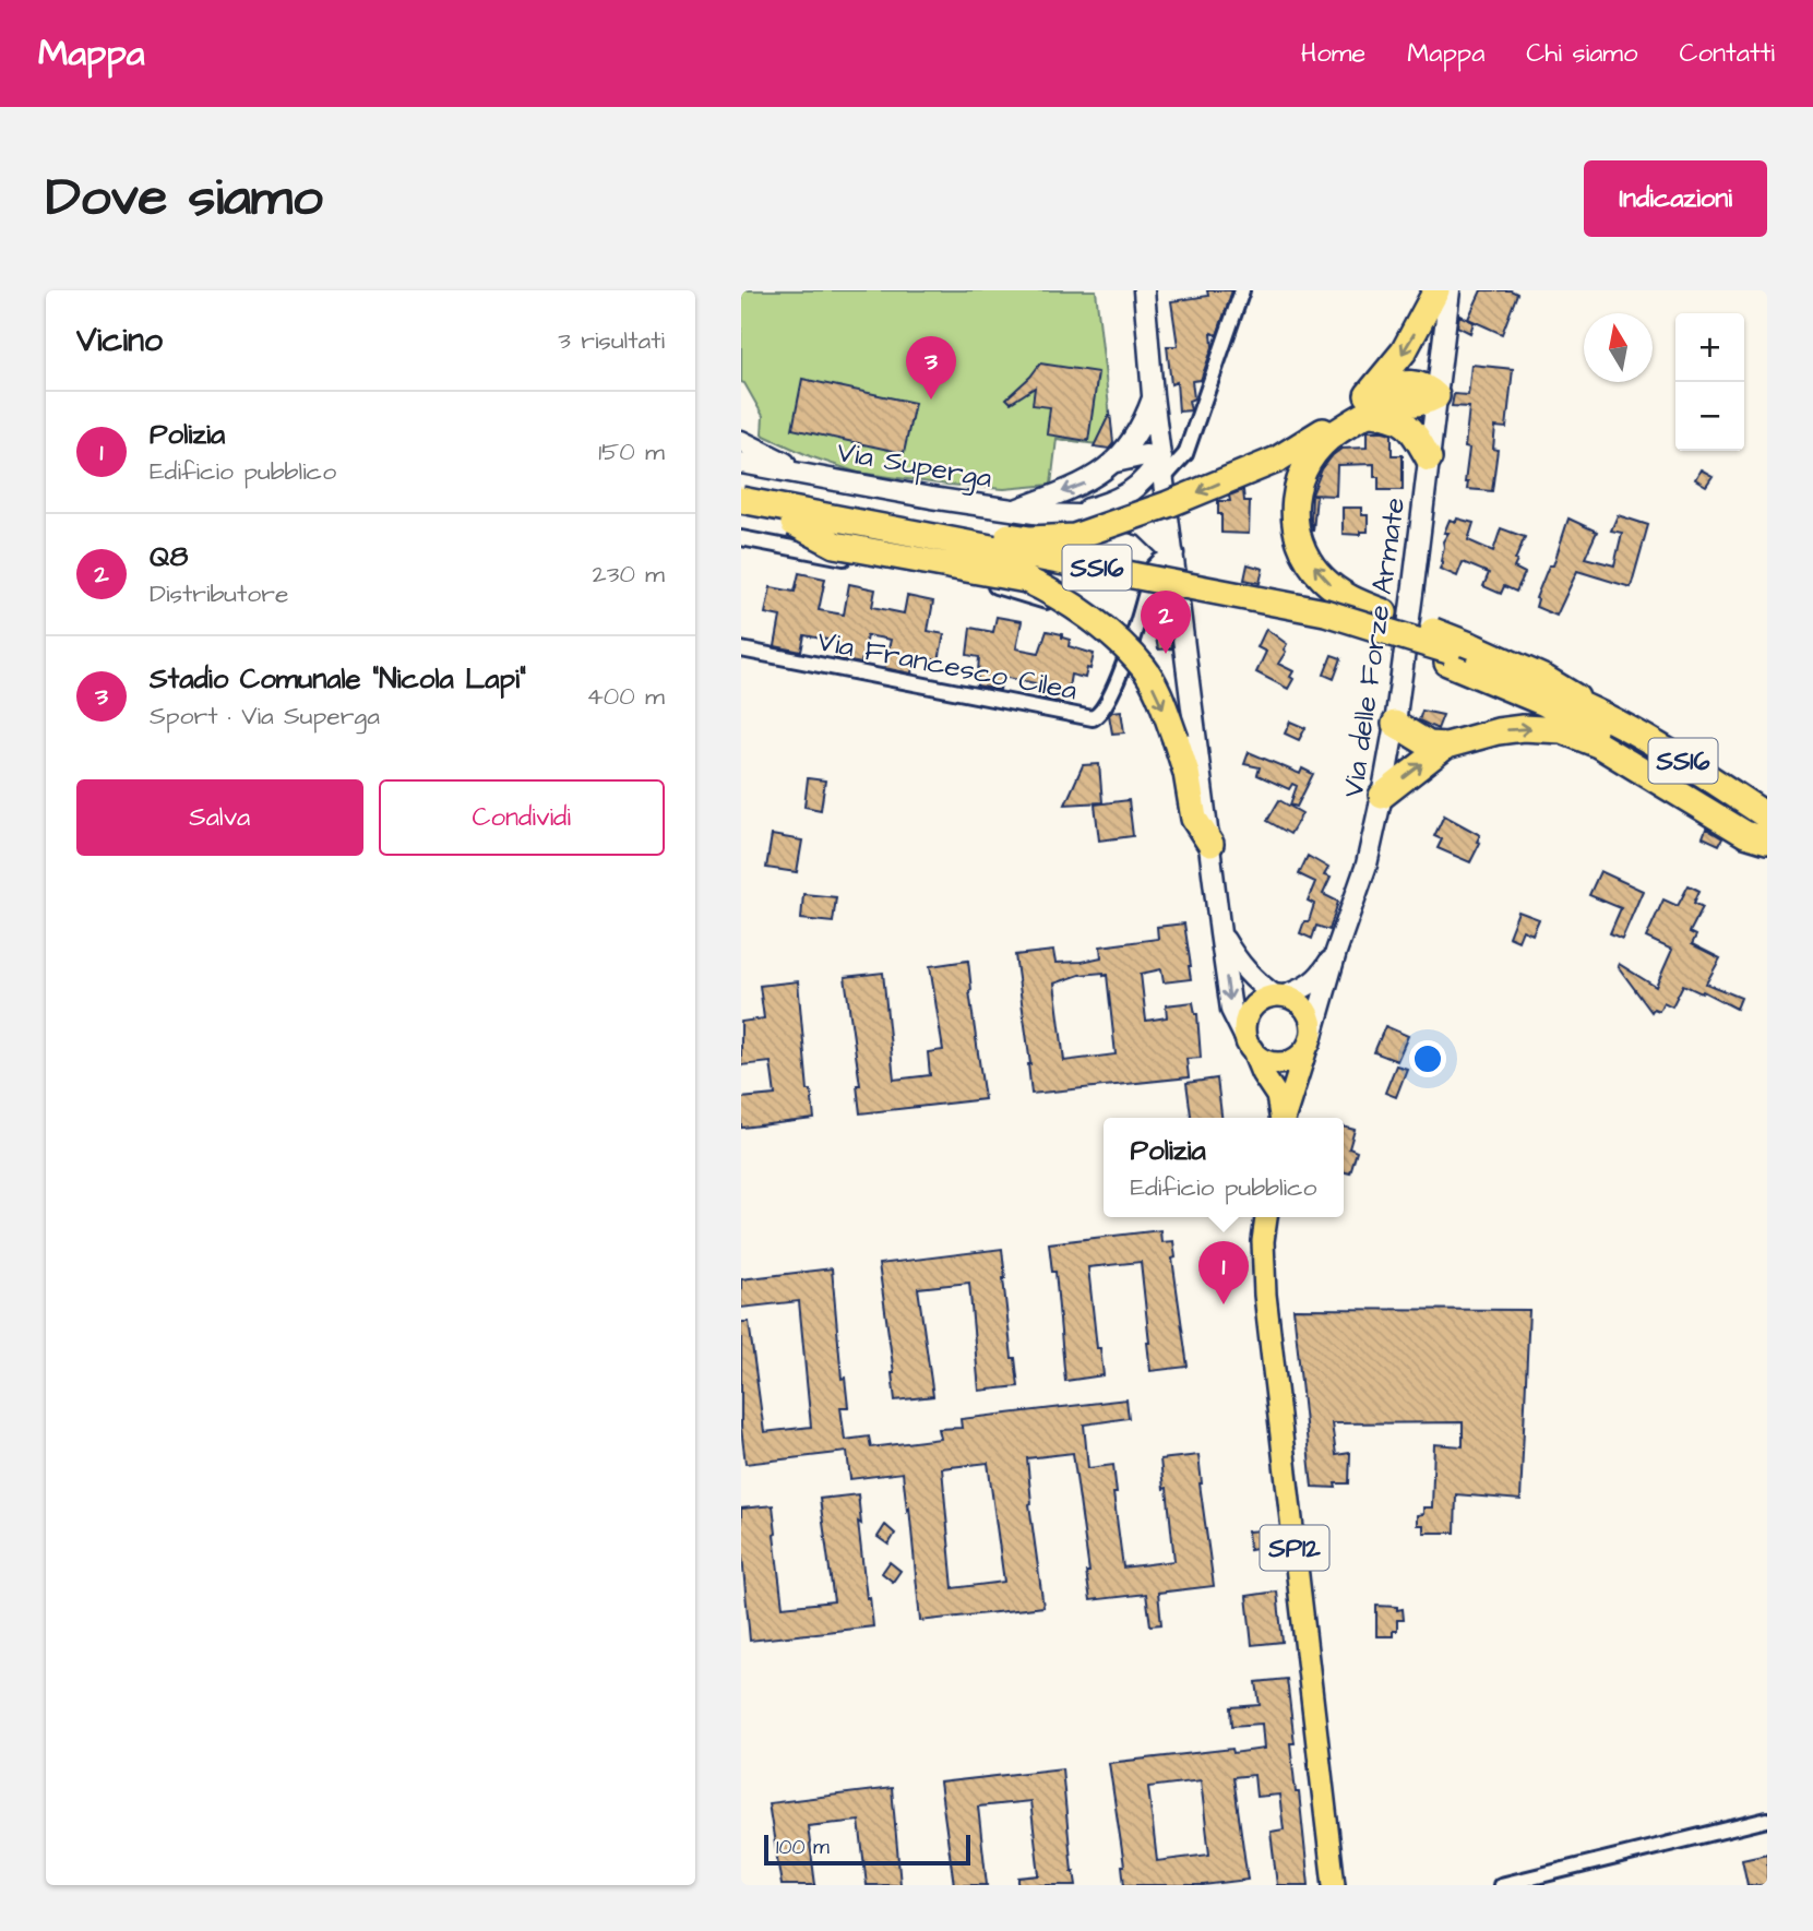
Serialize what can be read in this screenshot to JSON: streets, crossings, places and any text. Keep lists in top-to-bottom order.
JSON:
{
  "streets": {
    "highway": ["SS16"],
    "main road": ["SP12"],
    "street": ["Via Superga", "Via delle Forze Armate", "Via Francesco Cilea"]
  },
  "crossings": [
    ["Via Superga", "Via Francesco Cilea"],
    ["SS16", "Via delle Forze Armate"]
  ],
  "scale_bar": "100 m",
  "north": "top",
  "page": {
    "header": "Mappa",
    "nav": [
      "Home",
      "Mappa",
      "Chi siamo",
      "Contatti"
    ],
    "buttons": [
      "Indicazioni",
      ["Salva", "Condividi"]
    ],
    "title": "Dove siamo",
    "heading": ["Vicino", "3 risultati"],
    "map_buttons": ["+", "−"],
    "pins": ["3", "2", "1"],
    "list": [
      {
        "mark": "1",
        "name": "Polizia",
        "note": "Edificio pubblico",
        "value": "150 m"
      },
      {
        "mark": "2",
        "name": "Q8",
        "note": "Distributore",
        "value": "230 m"
      },
      {
        "mark": "3",
        "name": "Stadio Comunale \"Nicola Lapi\"",
        "note": "Sport · Via Superga",
        "value": "400 m"
      }
    ],
    "popup": ["Polizia", "Edificio pubblico"],
    "scale": "100 m"
  }
}
